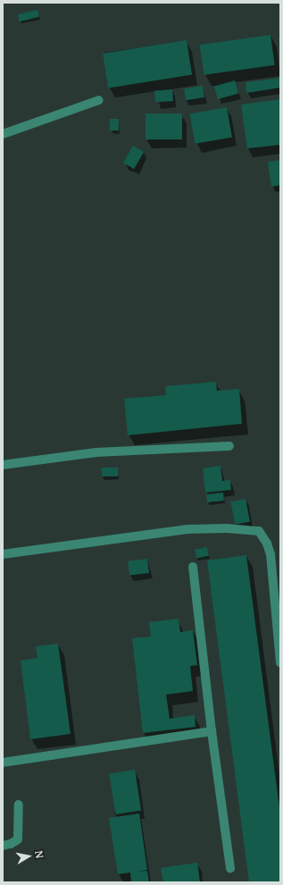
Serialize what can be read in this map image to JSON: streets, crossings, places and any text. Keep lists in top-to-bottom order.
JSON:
{
  "north": "right"
}
